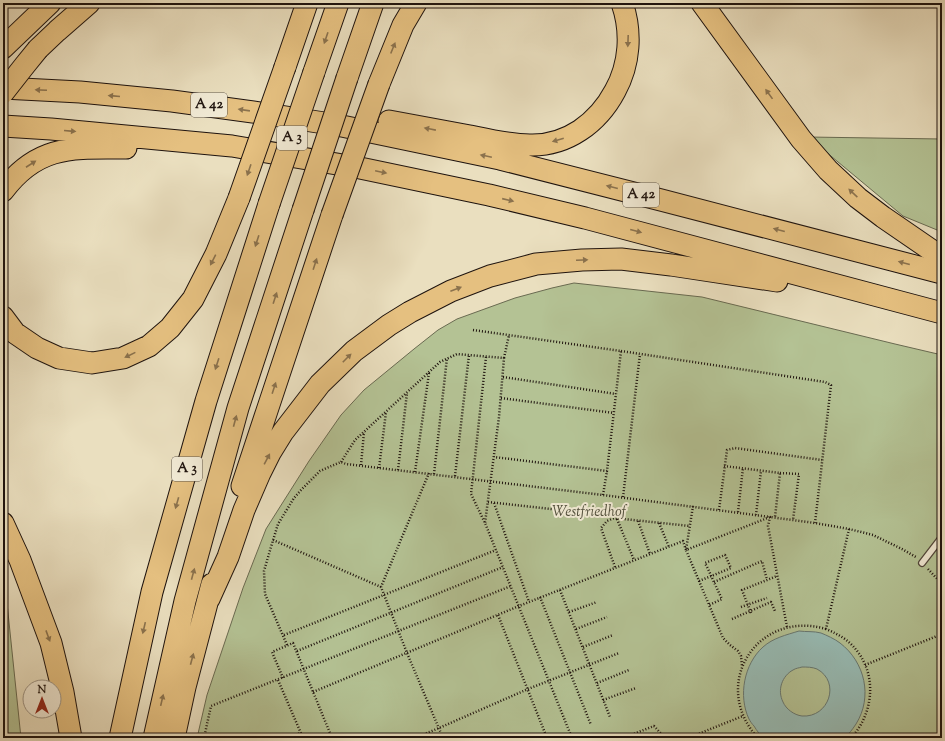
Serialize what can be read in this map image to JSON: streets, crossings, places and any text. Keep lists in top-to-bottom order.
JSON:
{
  "streets": {
    "highway": ["A 42", "A 3"]
  },
  "parks": ["Westfriedhof"],
  "north": "top"
}
